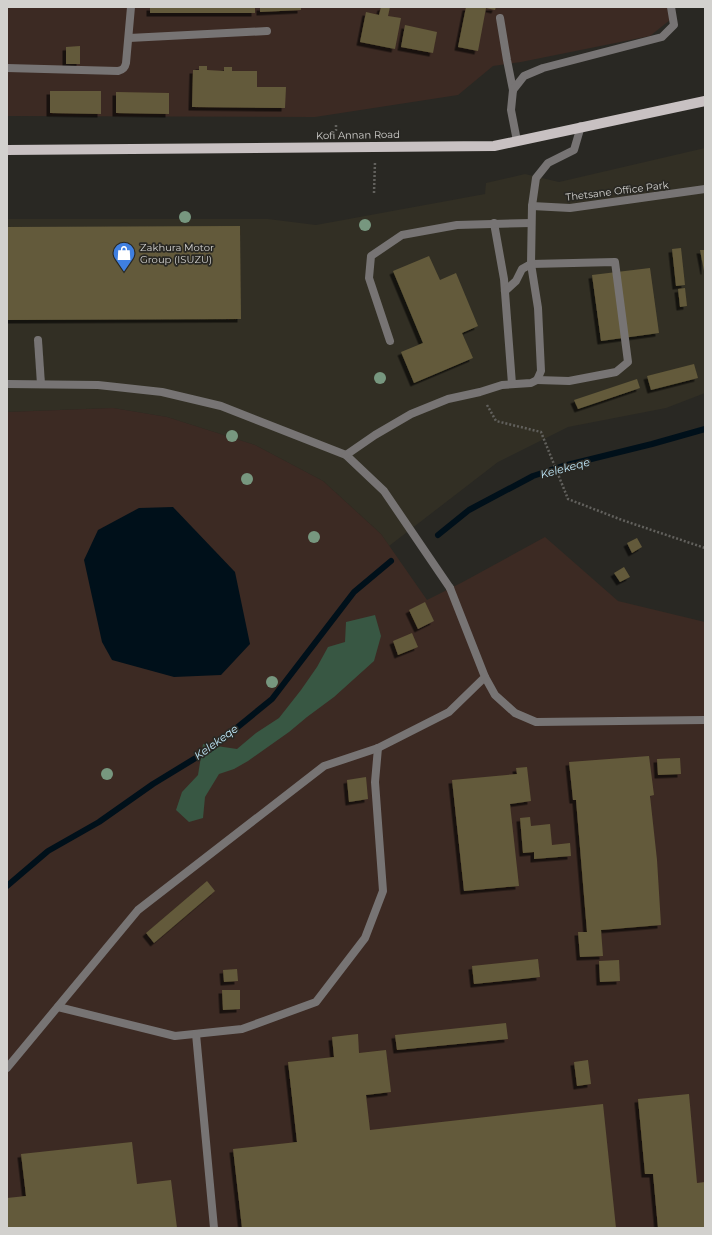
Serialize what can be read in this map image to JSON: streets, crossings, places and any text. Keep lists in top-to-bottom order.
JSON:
{
  "streets": {
    "main road": ["Kofi Annan Road"],
    "street": ["Thetsane Office Park"]
  },
  "water": ["Kelekeqe"],
  "places": {
    "shop": ["Zakhura Motor Group (ISUZU)"]
  }
}
